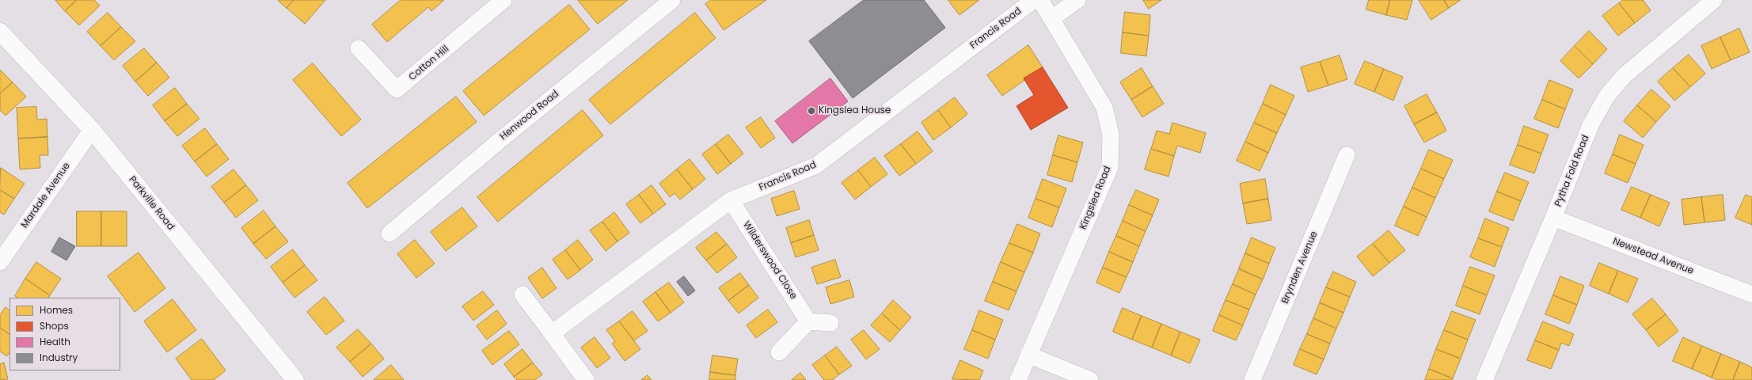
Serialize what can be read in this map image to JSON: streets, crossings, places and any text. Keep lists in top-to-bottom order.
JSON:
{
  "streets": {
    "street": [
      "Francis Road",
      "Cotton Hill",
      "Henwood Road",
      "Pytha Fold Road",
      "Mardale Avenue",
      "Kingslea Road",
      "Parkville Road",
      "Newstead Avenue",
      "Wilderswood Close",
      "Brynden Avenue"
    ]
  },
  "crossings": [
    ["Francis Road", "Wilderswood Close"],
    ["Pytha Fold Road", "Newstead Avenue"],
    ["Mardale Avenue", "Parkville Road"]
  ],
  "places": ["Kingslea House"],
  "legend": [
    "Homes",
    "Shops",
    "Health",
    "Industry"
  ]
}
